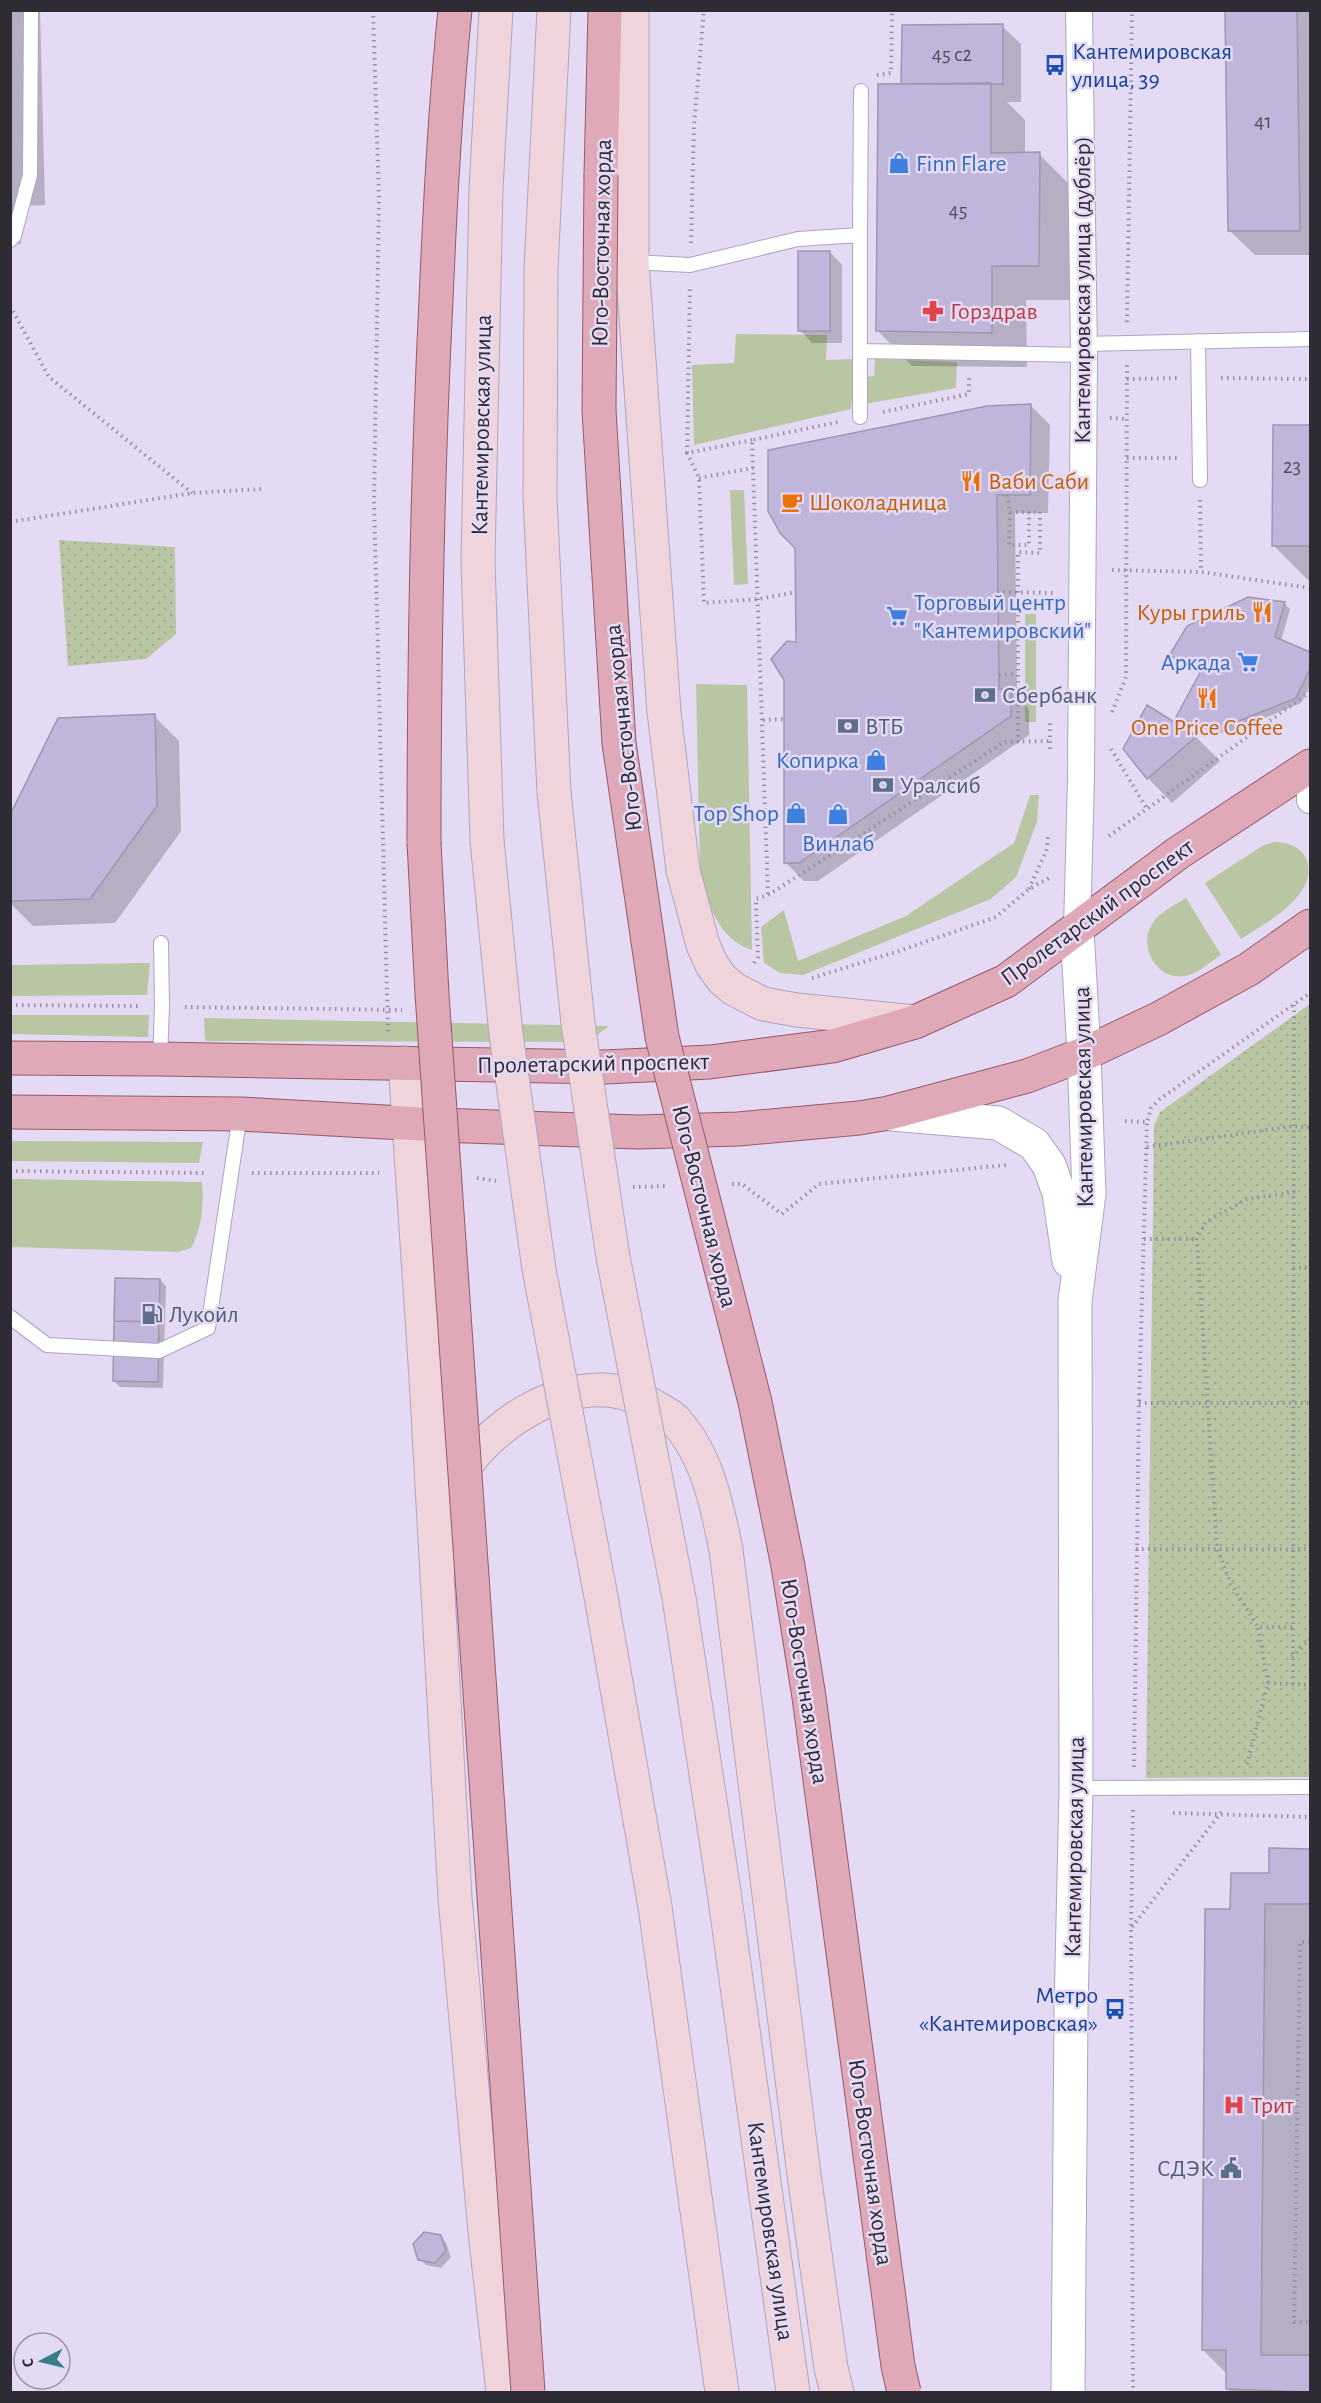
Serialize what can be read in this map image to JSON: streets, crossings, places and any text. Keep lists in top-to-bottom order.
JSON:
{
  "streets": {
    "main road": ["Юго-Восточная хорда", "Кантемировская улица", "Пролетарский проспект"],
    "street": ["Кантемировская улица (дублёр)"]
  },
  "crossings": [
    ["Кантемировская улица (дублёр)", "Кантемировская улица"],
    ["Кантемировская улица (дублёр)", "Пролетарский проспект"],
    ["Кантемировская улица", "Пролетарский проспект"]
  ],
  "places": {
    "bus stop": ["Кантемировская улица, 39", "Метро «Кантемировская»"],
    "shop": [
      "Finn Flare",
      "Копирка",
      "Top Shop",
      "Винлаб"
    ],
    "pharmacy": ["Горздрав"],
    "restaurant": ["Ваби Саби", "Куры гриль", "One Price Coffee"],
    "cafe": ["Шоколадница"],
    "supermarket": ["Торговый центр \"Кантемировский\"", "Аркада"],
    "bank": ["Сбербанк", "ВТБ", "Уралсиб"],
    "fuel station": ["Лукойл"],
    "hospital": ["Трит"],
    "public building": ["СДЭК"]
  },
  "house_numbers": [
    "45 с2",
    "41",
    "45",
    "23"
  ],
  "north": "left"
}
